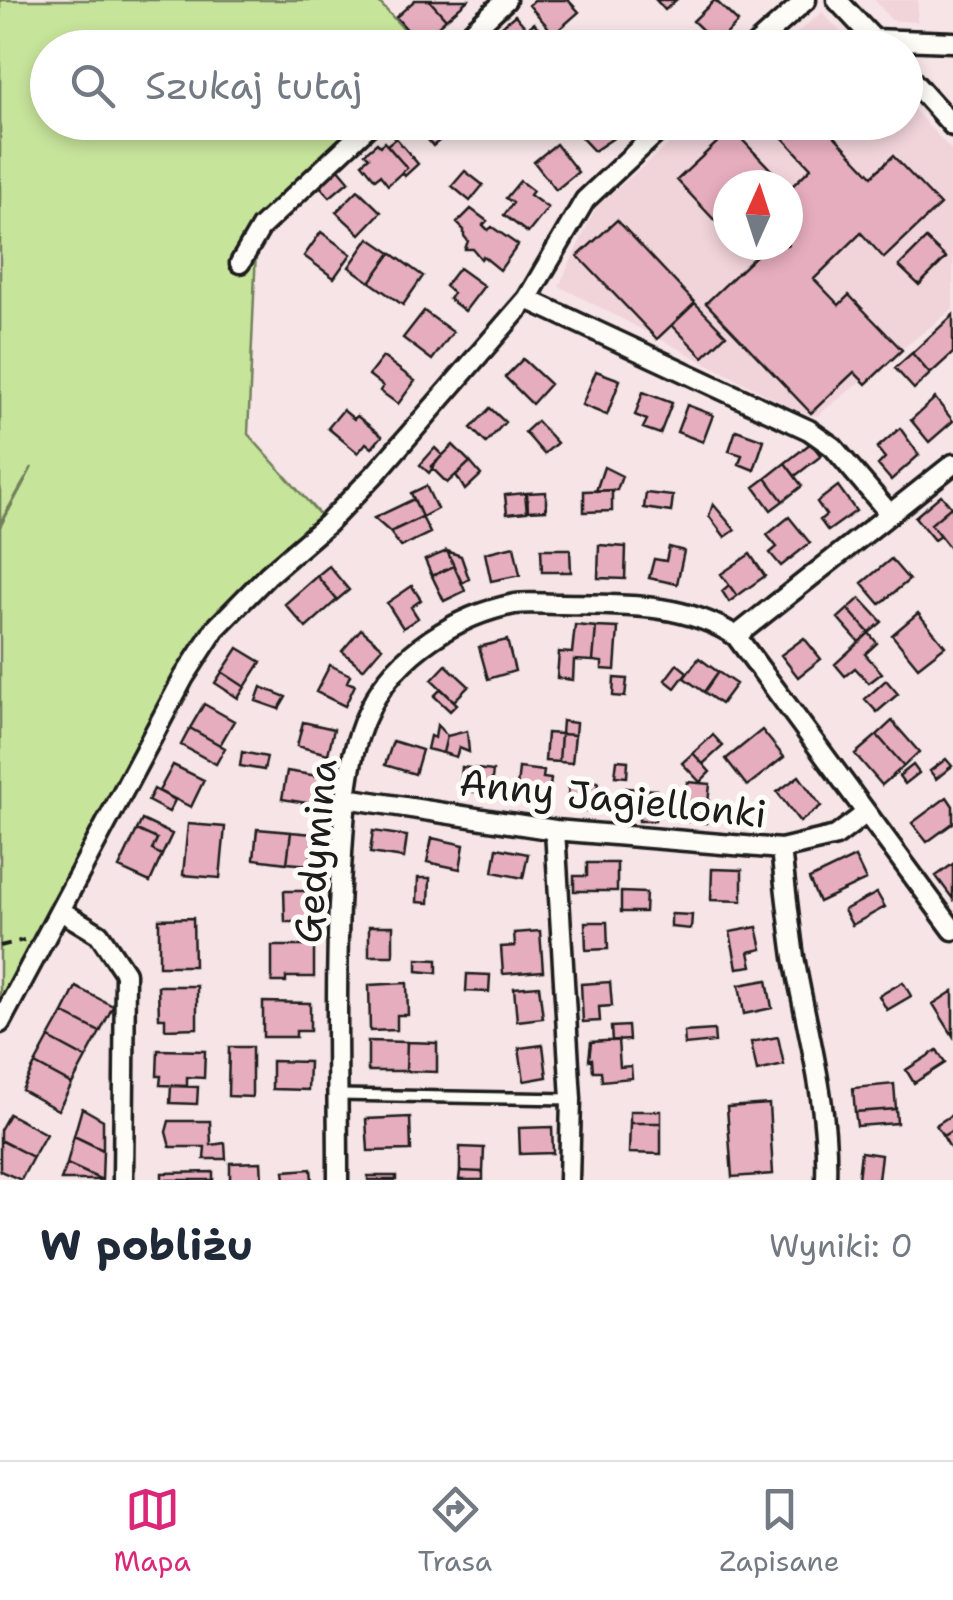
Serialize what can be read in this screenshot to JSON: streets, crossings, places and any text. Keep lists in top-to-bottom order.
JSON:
{
  "streets": {
    "street": ["Anny Jagiellonki", "Gedymina"]
  },
  "crossings": [
    ["Anny Jagiellonki", "Gedymina"]
  ],
  "north": "top",
  "page": {
    "search": "Szukaj tutaj",
    "heading": ["W pobliżu", "Wyniki: 0"],
    "nav": ["Mapa", "Trasa", "Zapisane"]
  }
}
